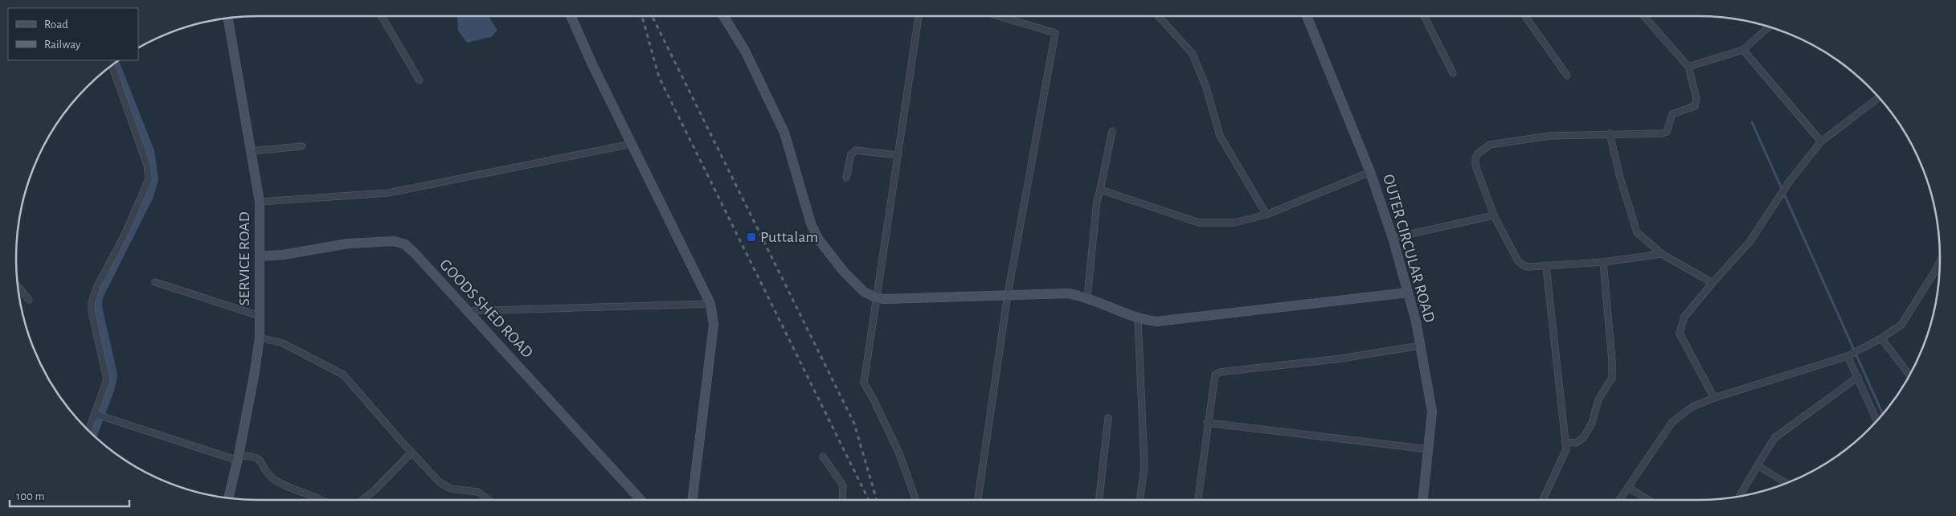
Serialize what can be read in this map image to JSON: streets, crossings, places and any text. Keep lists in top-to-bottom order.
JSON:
{
  "streets": {
    "street": ["OUTER CIRCULAR ROAD", "SERVICE ROAD", "GOODS SHED ROAD"]
  },
  "crossings": [
    ["SERVICE ROAD", "GOODS SHED ROAD"]
  ],
  "places": {
    "transit": ["Puttalam"]
  },
  "legend": ["Road", "Railway"],
  "scale_bar": "100 m"
}
